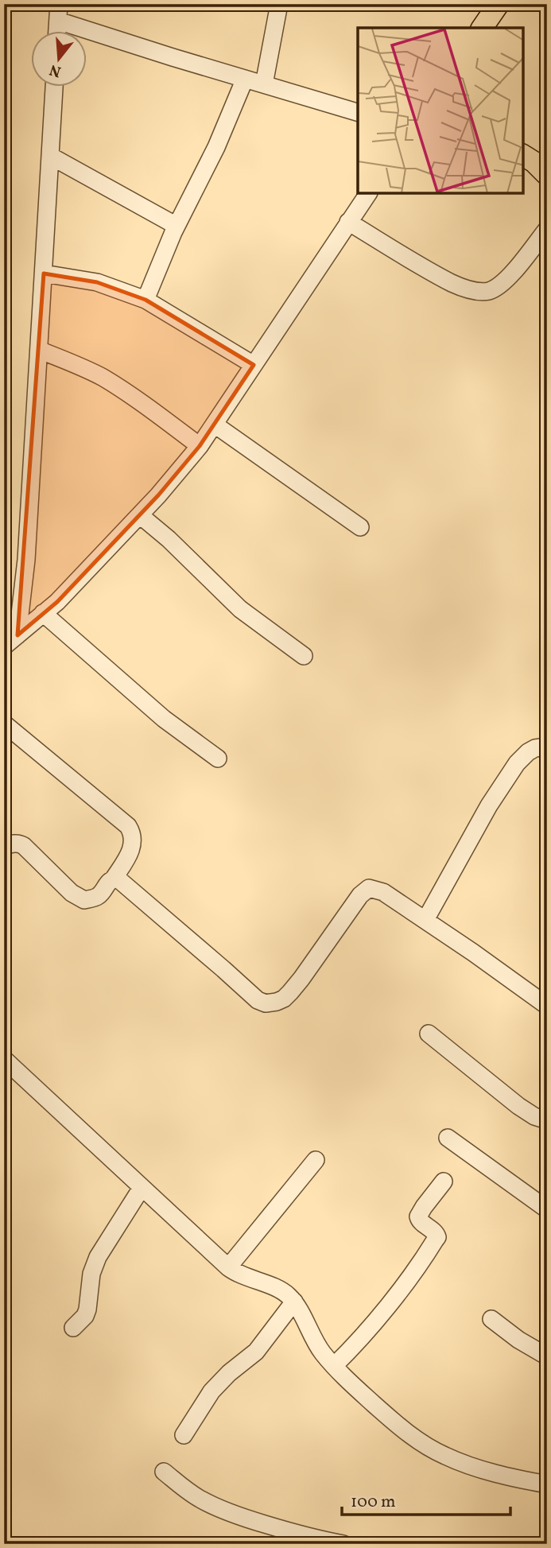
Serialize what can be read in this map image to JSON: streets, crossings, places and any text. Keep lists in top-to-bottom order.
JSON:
{
  "scale_bar": "100 m",
  "north": "bottom"
}
